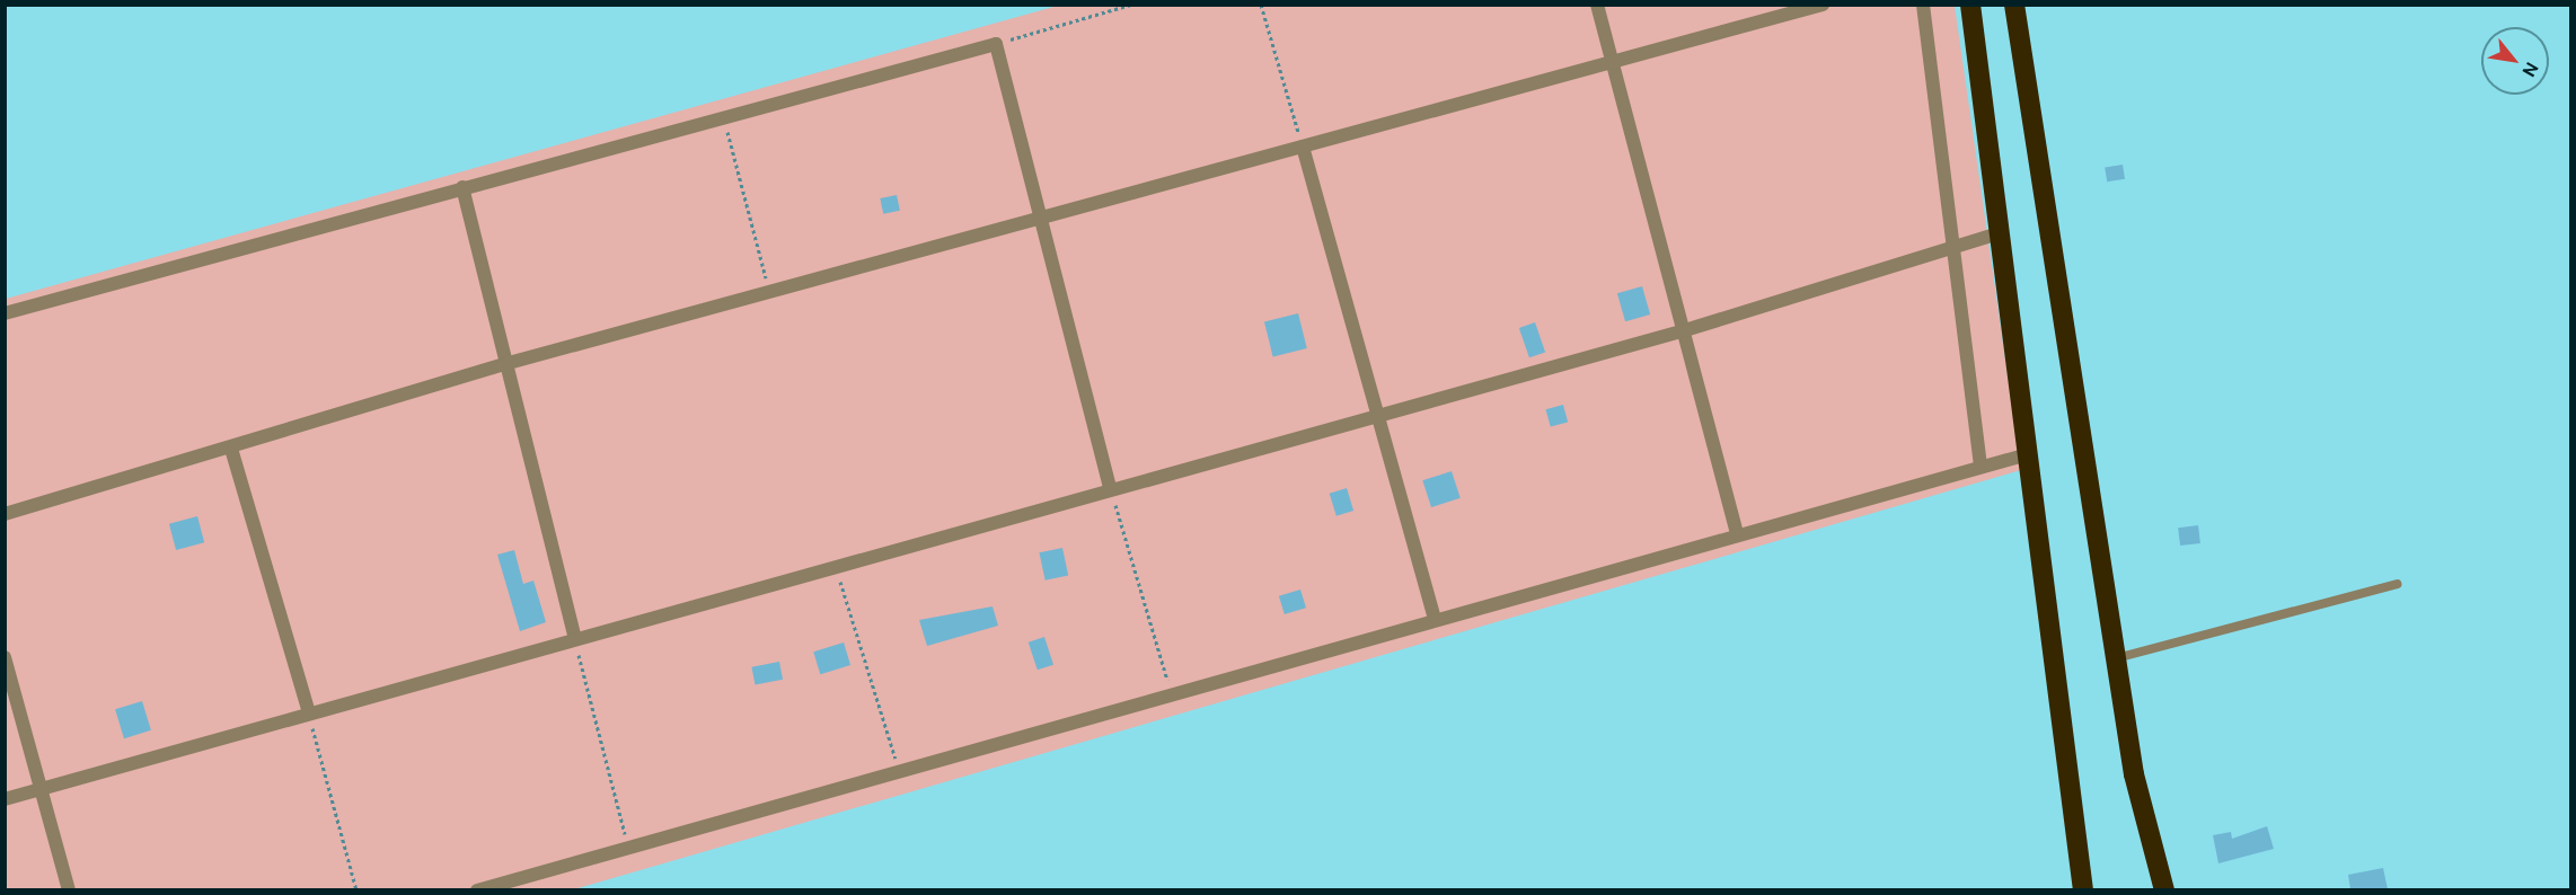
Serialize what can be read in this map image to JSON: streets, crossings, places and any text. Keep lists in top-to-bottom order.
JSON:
{
  "north": "bottom right"
}
